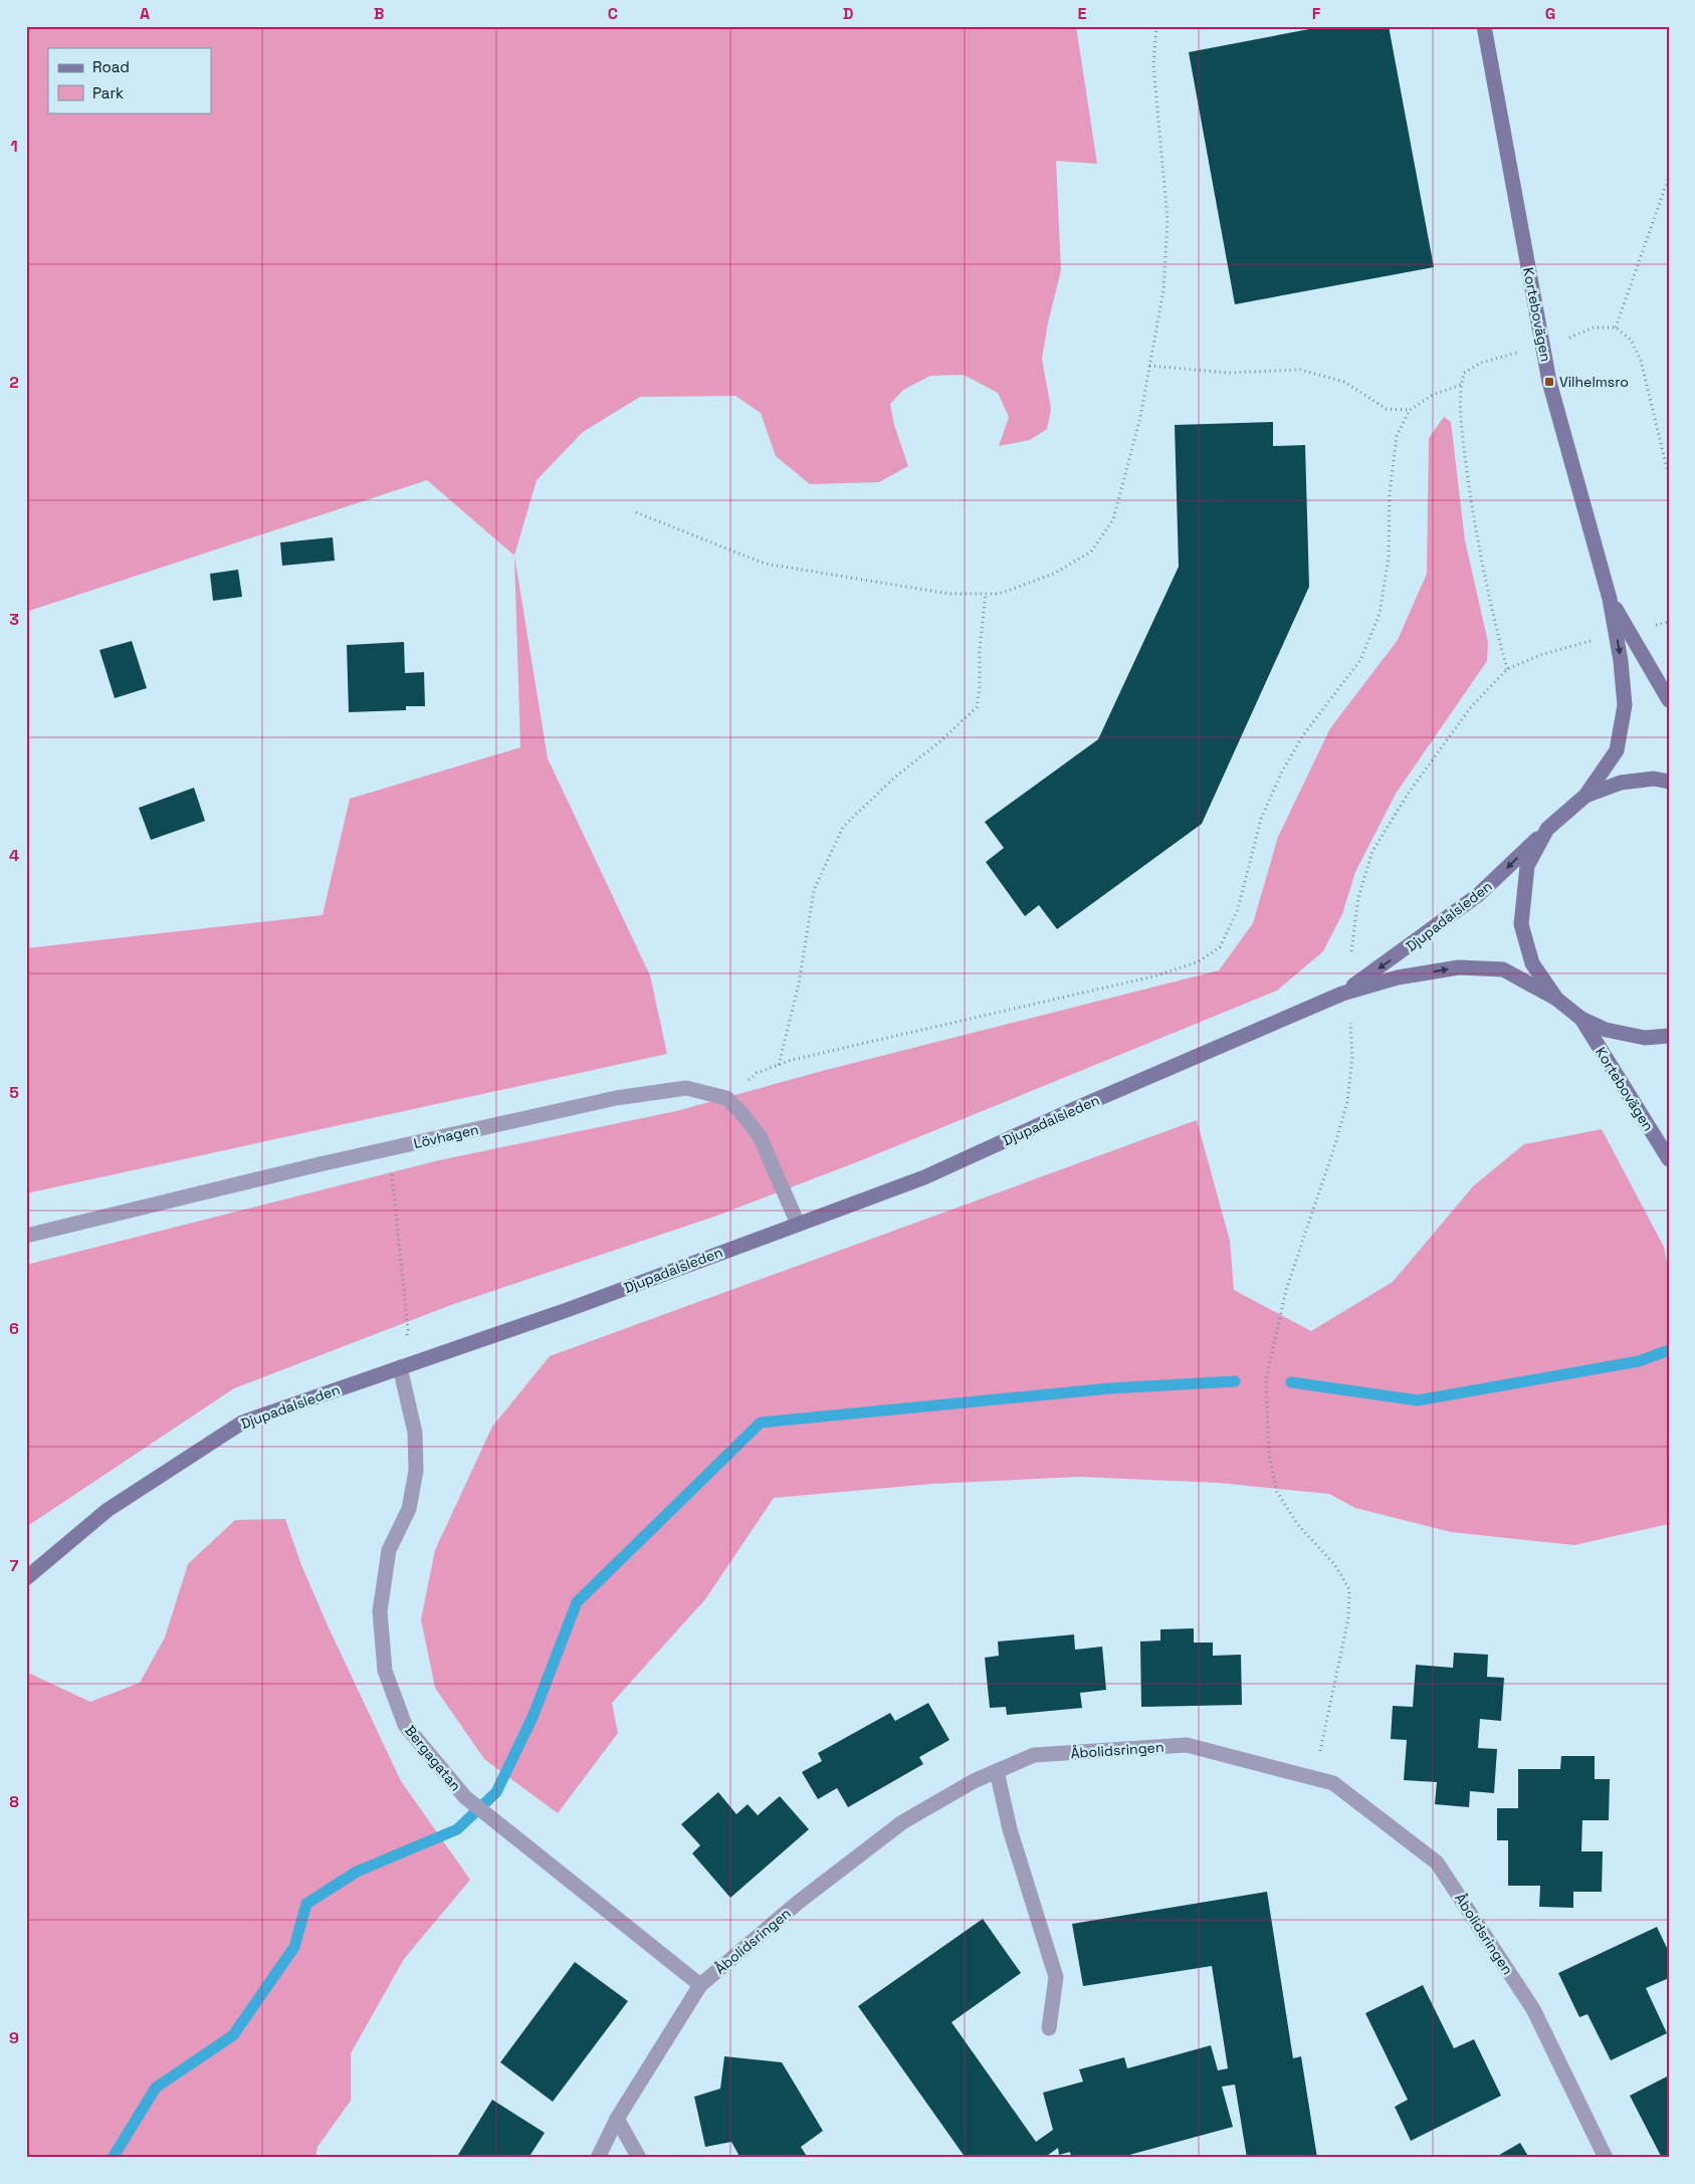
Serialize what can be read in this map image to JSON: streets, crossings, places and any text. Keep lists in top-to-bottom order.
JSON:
{
  "streets": {
    "street": [
      "Kortebovägen",
      "Djupadalsleden",
      "Lövhagen",
      "Åbolidsringen",
      "Bergagatan"
    ]
  },
  "crossings": [
    ["Kortebovägen", "Djupadalsleden"],
    ["Djupadalsleden", "Bergagatan"],
    ["Åbolidsringen", "Bergagatan"]
  ],
  "places": {
    "transit": ["Vilhelmsro"]
  },
  "legend": ["Road", "Park"],
  "grid": {
    "columns": [
      "A",
      "B",
      "C",
      "D",
      "E",
      "F",
      "G"
    ],
    "rows": [
      "1",
      "2",
      "3",
      "4",
      "5",
      "6",
      "7",
      "8",
      "9"
    ]
  }
}
